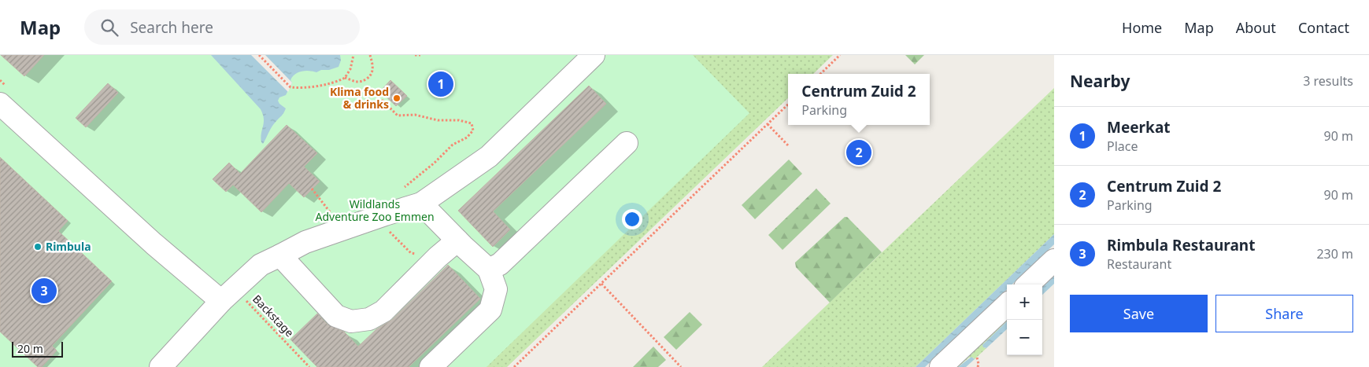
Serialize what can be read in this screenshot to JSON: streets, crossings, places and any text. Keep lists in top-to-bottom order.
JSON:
{
  "streets": {
    "path": ["Backstage"]
  },
  "parks": ["Wildlands Adventure Zoo Emmen"],
  "places": ["Klima food & drinks", "Rimbula"],
  "scale_bar": "20 m",
  "page": {
    "header": "Map",
    "search": "Search here",
    "nav": [
      "Home",
      "Map",
      "About",
      "Contact"
    ],
    "heading": ["Nearby", "3 results"],
    "pins": ["1", "2", "3"],
    "popup": ["Centrum Zuid 2", "Parking"],
    "list": [
      {
        "mark": "1",
        "name": "Meerkat",
        "note": "Place",
        "value": "90 m"
      },
      {
        "mark": "2",
        "name": "Centrum Zuid 2",
        "note": "Parking",
        "value": "90 m"
      },
      {
        "mark": "3",
        "name": "Rimbula Restaurant",
        "note": "Restaurant",
        "value": "230 m"
      }
    ],
    "buttons": ["Save", "Share"],
    "map_buttons": ["+", "−"],
    "scale": "20 m"
  }
}
